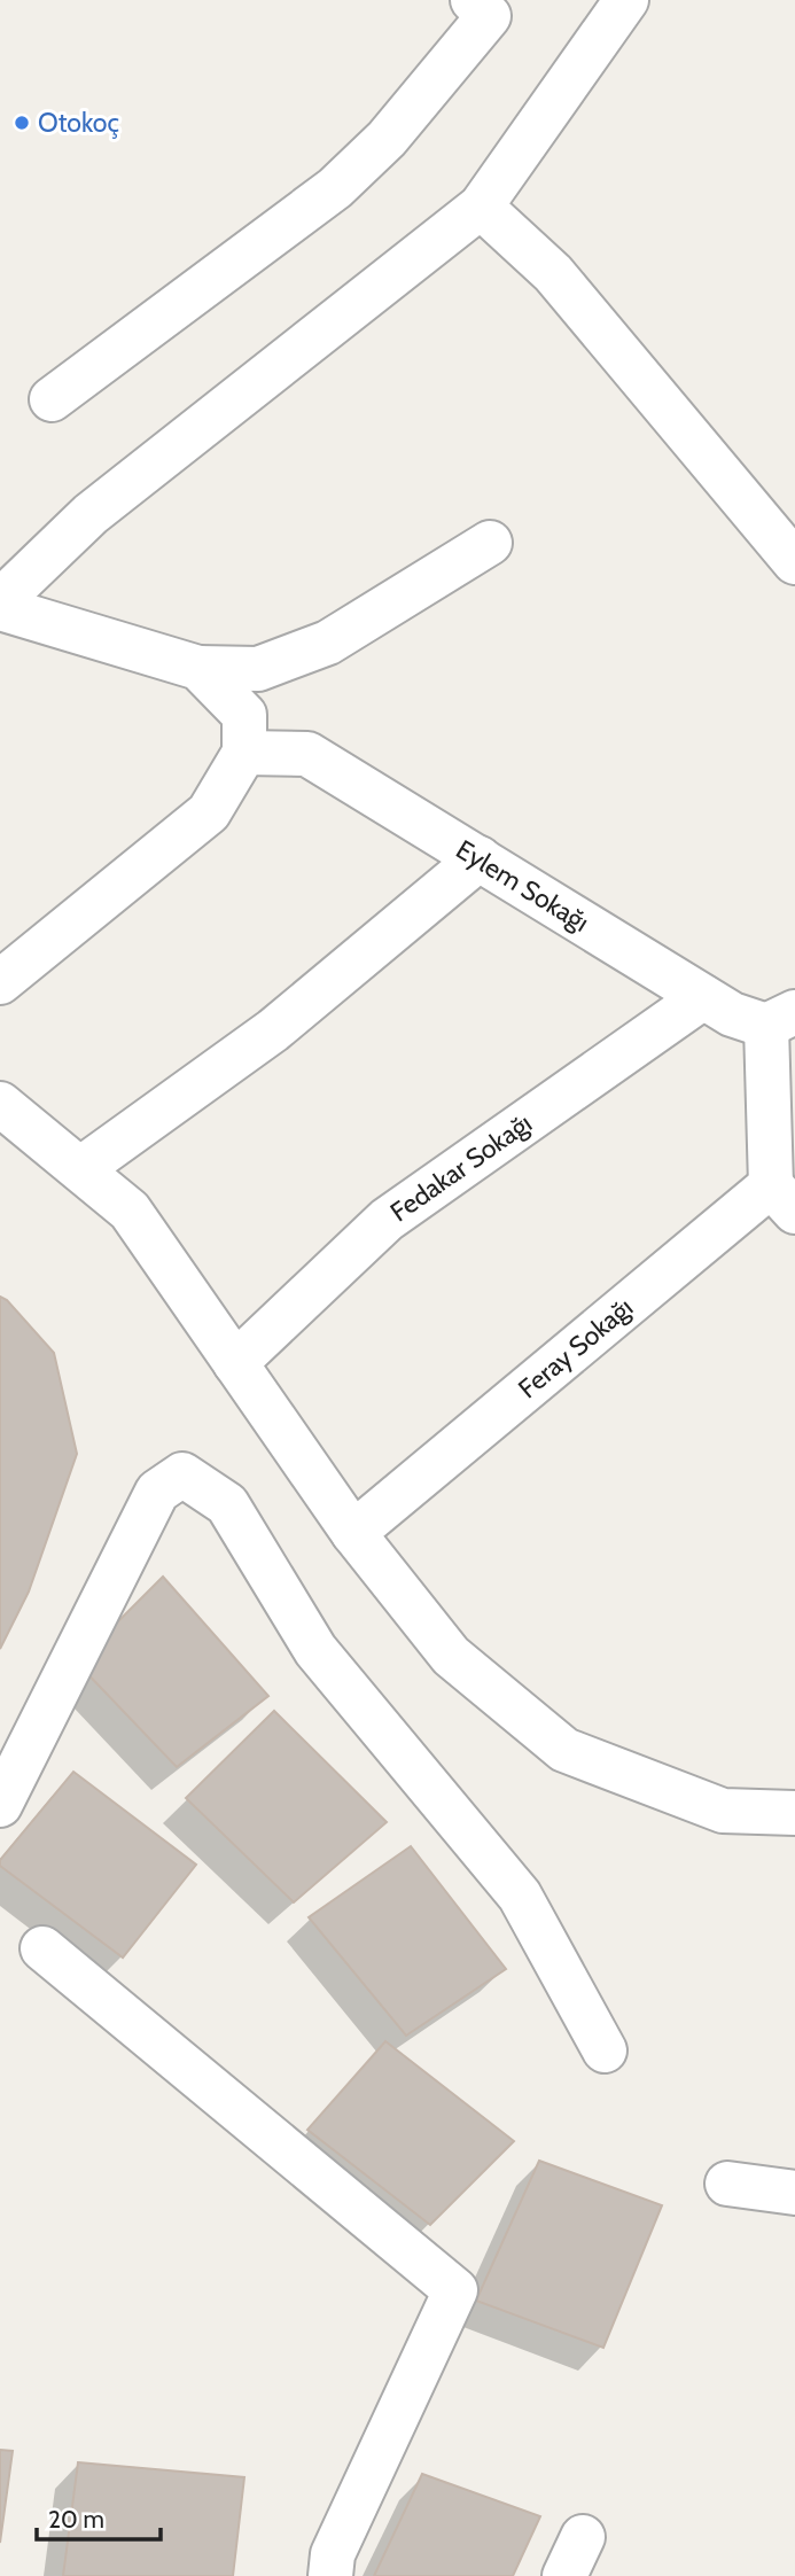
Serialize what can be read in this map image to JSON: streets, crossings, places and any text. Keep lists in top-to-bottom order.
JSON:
{
  "streets": {
    "street": ["Eylem Sokağı", "Fedakar Sokağı", "Feray Sokağı"]
  },
  "crossings": [
    ["Eylem Sokağı", "Fedakar Sokağı"]
  ],
  "places": ["Otokoç"],
  "scale_bar": "20 m"
}
